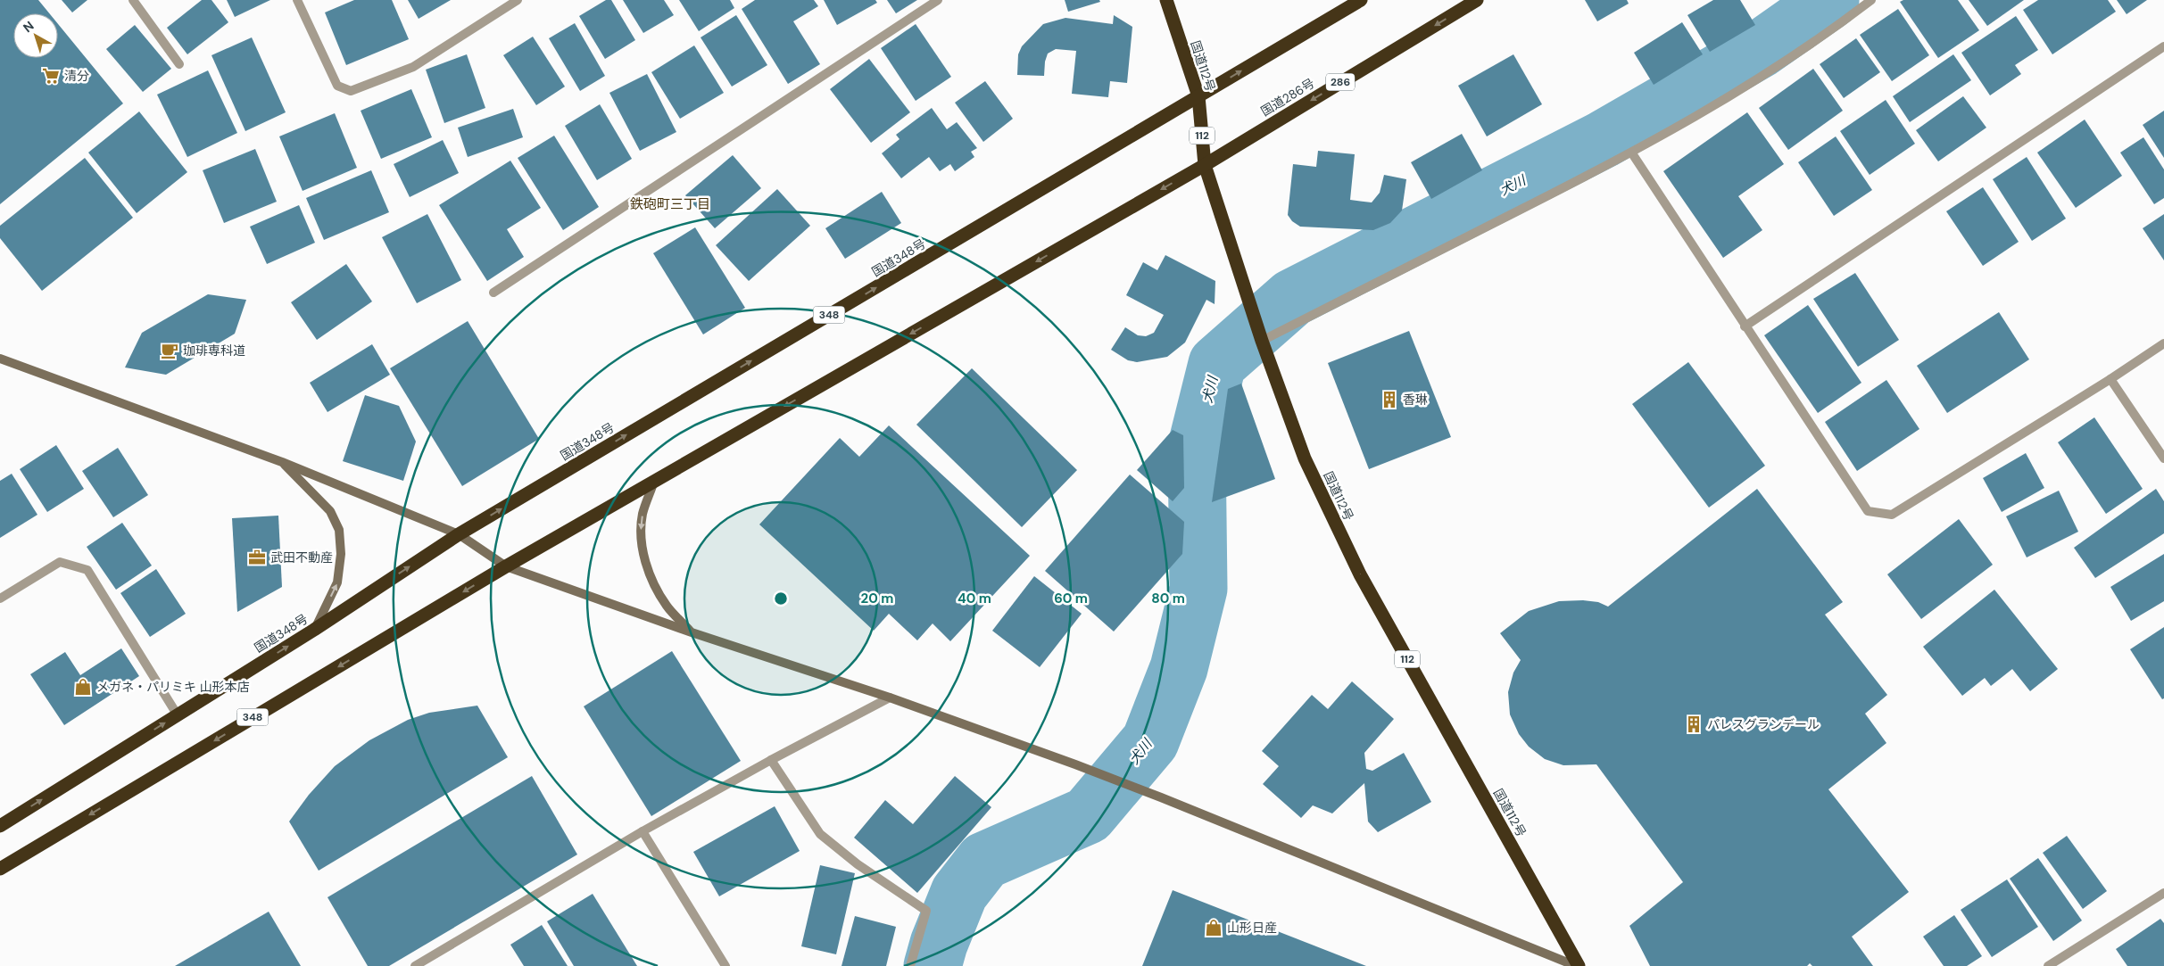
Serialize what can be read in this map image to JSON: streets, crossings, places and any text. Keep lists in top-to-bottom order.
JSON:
{
  "streets": {
    "highway": [
      "国道112号",
      "286",
      "国道286号",
      "112",
      "国道348号",
      "348"
    ]
  },
  "crossings": [
    ["国道112号", "国道286号"],
    ["国道112号", "国道348号"],
    ["国道112号", "348"],
    ["国道286号", "348"]
  ],
  "districts": ["鉄砲町三丁目"],
  "water": ["犬川"],
  "places": {
    "supermarket": ["清分"],
    "cafe": ["珈琲専科道"],
    "building": ["香琳", "パレスグランデール"],
    "office": ["武田不動産"],
    "shop": ["メガネ・パリミキ 山形本店", "山形日産"]
  },
  "north": "top left",
  "rings": [
    "20 m",
    "40 m",
    "60 m",
    "80 m"
  ]
}
